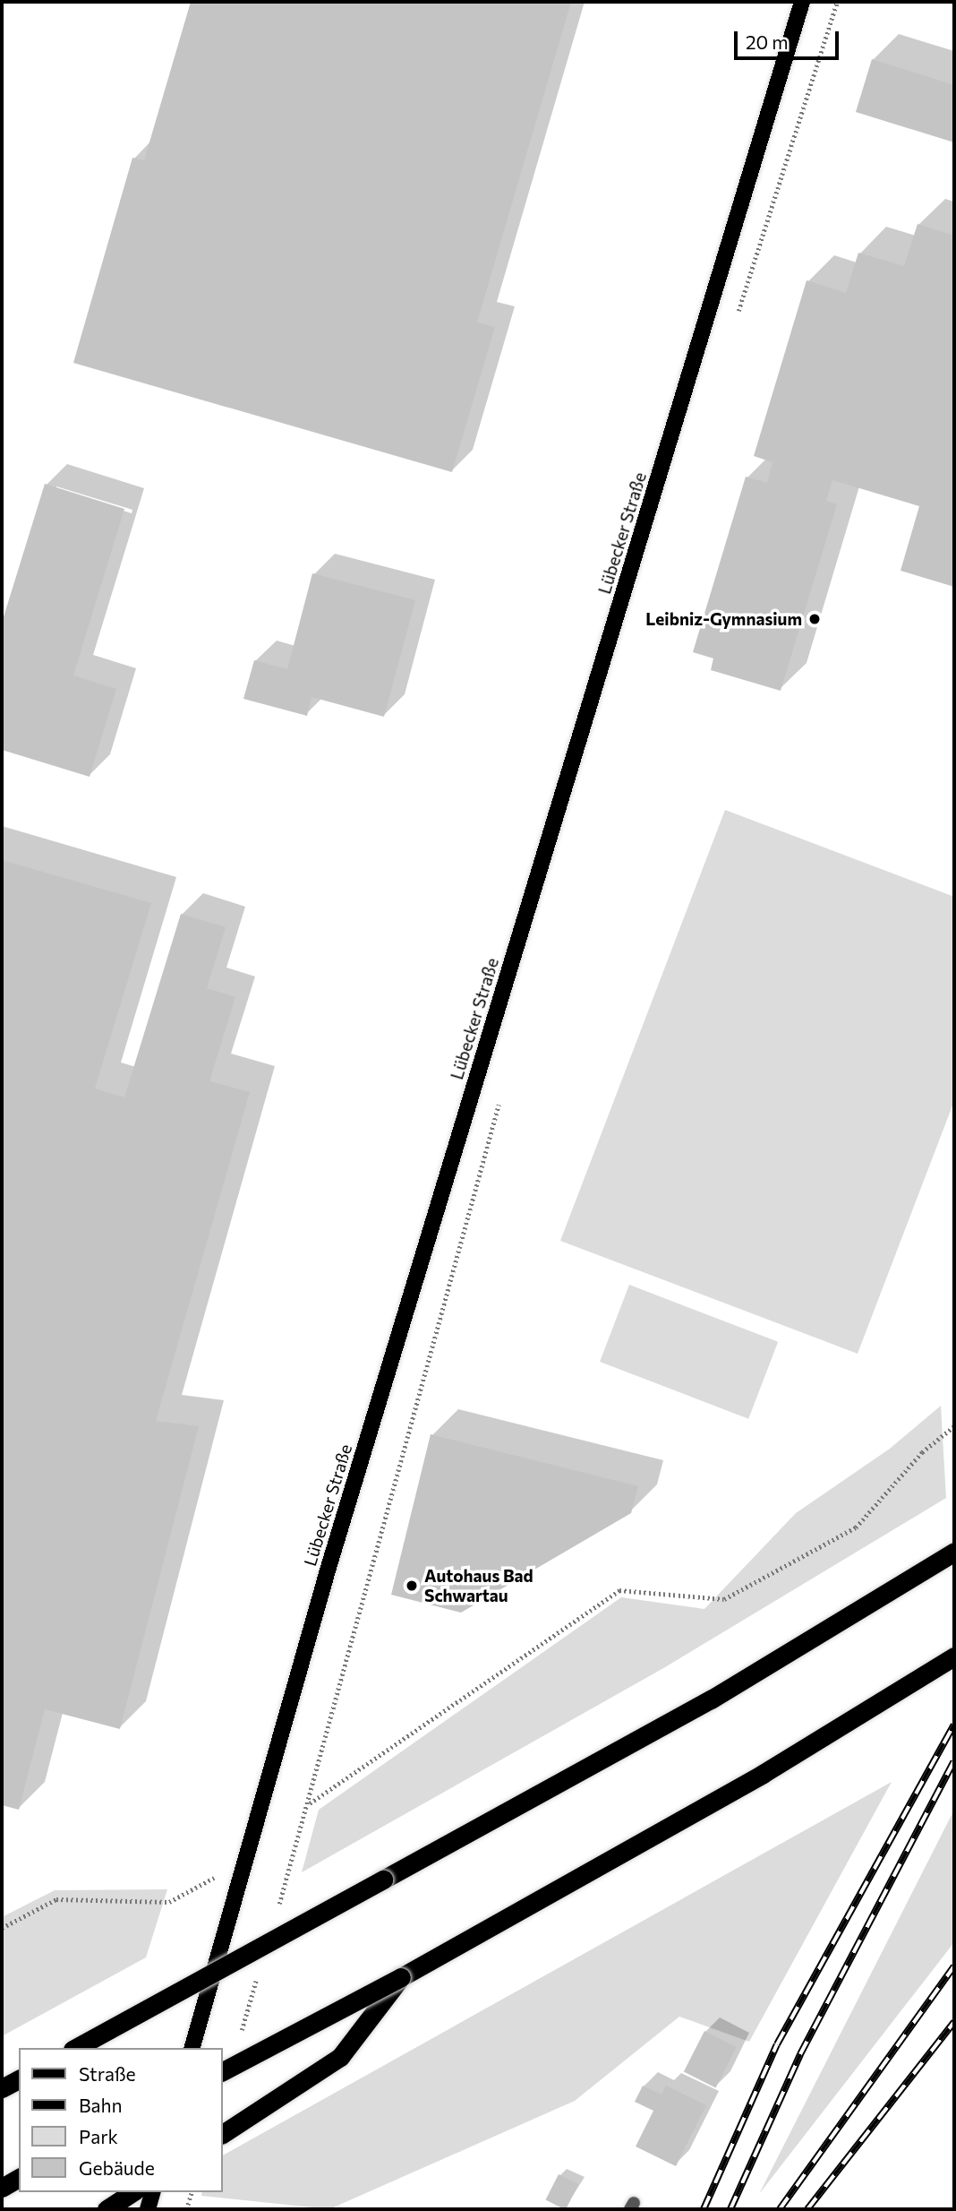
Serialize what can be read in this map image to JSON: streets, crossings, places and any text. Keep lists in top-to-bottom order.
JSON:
{
  "streets": {
    "main road": ["Lübecker Straße"]
  },
  "places": ["Leibniz-Gymnasium", "Autohaus Bad Schwartau"],
  "legend": [
    "Straße",
    "Bahn",
    "Park",
    "Gebäude"
  ],
  "scale_bar": "20 m"
}
